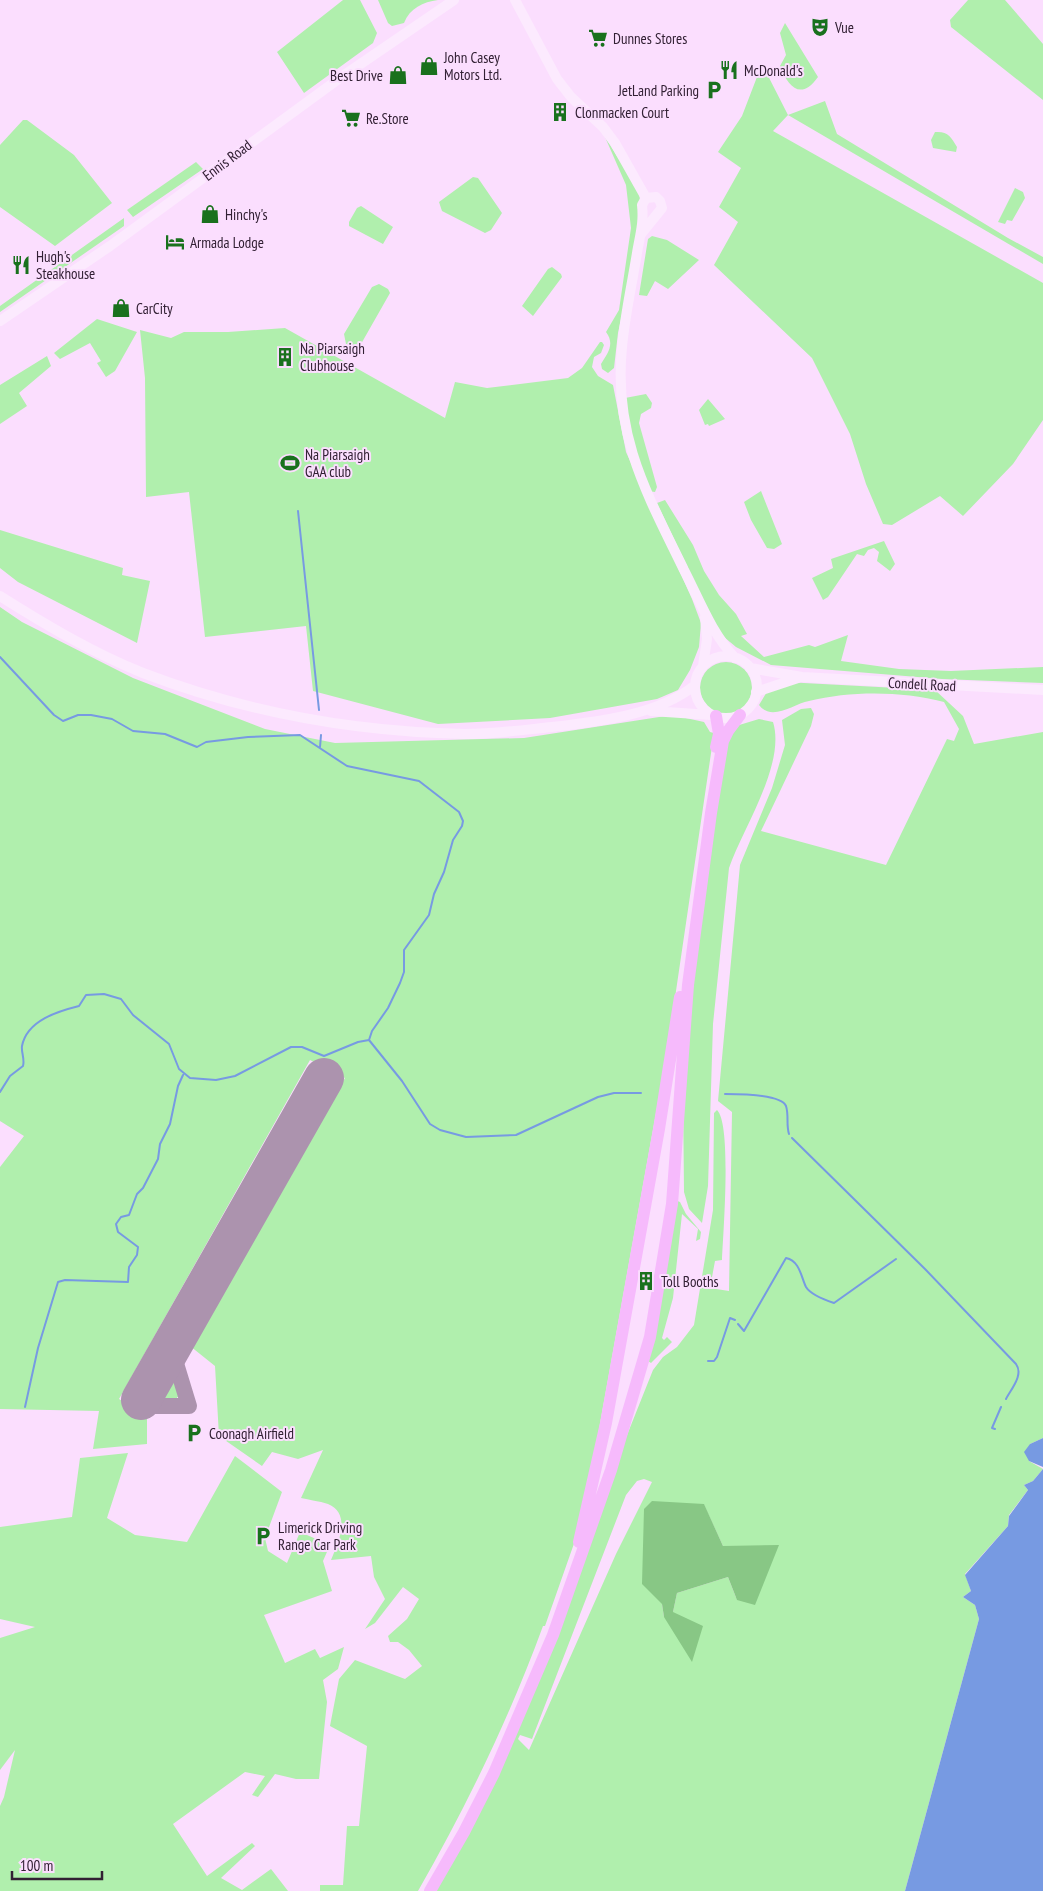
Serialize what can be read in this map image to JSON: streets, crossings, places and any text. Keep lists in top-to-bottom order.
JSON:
{
  "streets": {
    "main road": ["Ennis Road", "Condell Road"]
  },
  "places": {
    "theatre": ["Vue"],
    "supermarket": ["Dunnes Stores", "Re.Store"],
    "shop": [
      "John Casey Motors Ltd.",
      "Best Drive",
      "Hinchy's",
      "CarCity"
    ],
    "restaurant": ["McDonald's", "Hugh's Steakhouse"],
    "parking": ["JetLand Parking", "Coonagh Airfield", "Limerick Driving Range Car Park"],
    "building": ["Clonmacken Court", "Na Piarsaigh Clubhouse", "Toll Booths"],
    "hotel": ["Armada Lodge"],
    "sports": ["Na Piarsaigh GAA club"]
  },
  "scale_bar": "100 m"
}
